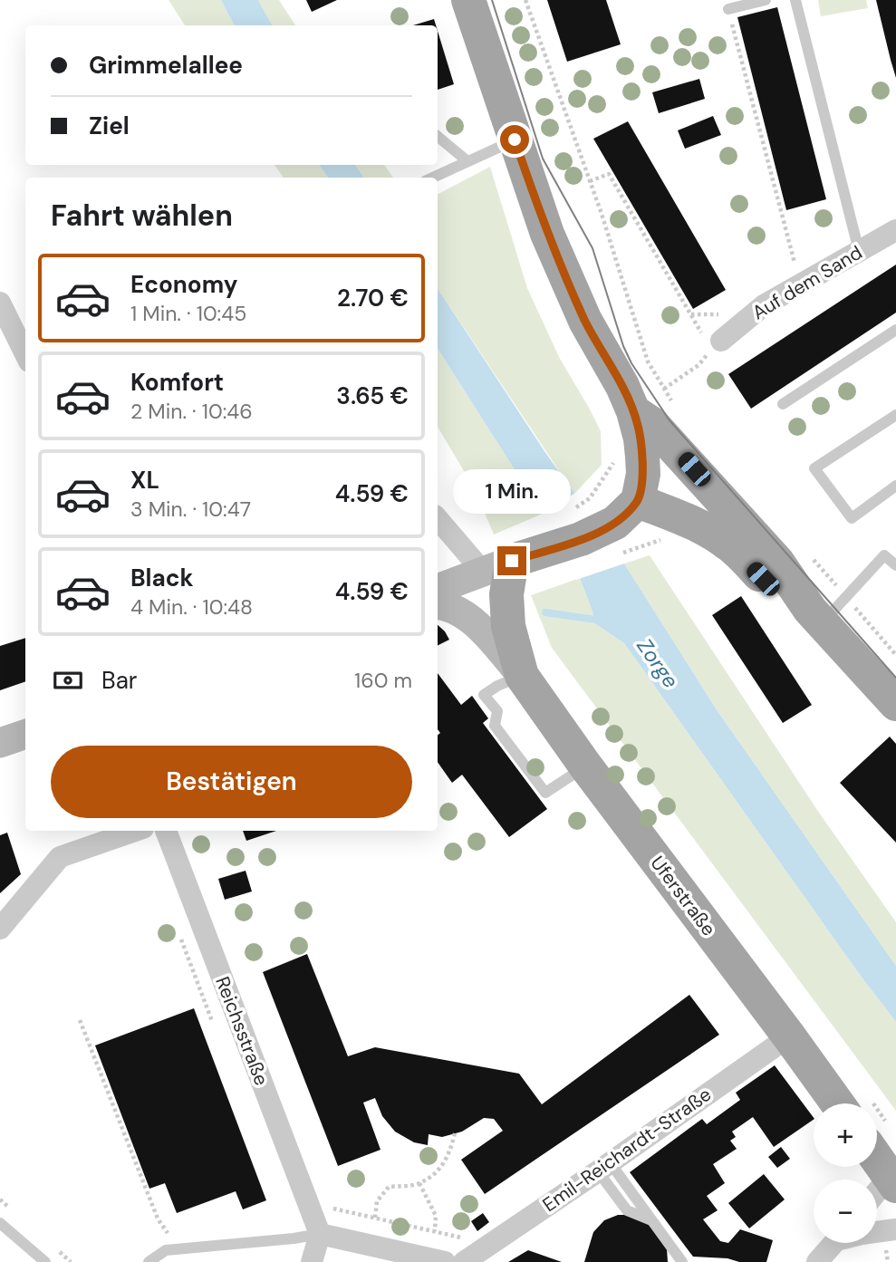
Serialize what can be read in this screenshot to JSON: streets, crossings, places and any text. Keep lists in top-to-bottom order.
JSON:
{
  "streets": {
    "main road": ["Uferstraße"],
    "street": ["Auf dem Sand", "Reichsstraße", "Emil-Reichardt-Straße"]
  },
  "crossings": [
    ["Uferstraße", "Emil-Reichardt-Straße"]
  ],
  "water": ["Zorge"],
  "page": {
    "banner": ["Grimmelallee", "Ziel"],
    "heading": "Fahrt wählen",
    "list": [
      {
        "name": "Economy",
        "note": "1 Min. · 10:45",
        "value": "2.70 €"
      },
      {
        "name": "Komfort",
        "note": "2 Min. · 10:46",
        "value": "3.65 €"
      },
      {
        "name": "XL",
        "note": "3 Min. · 10:47",
        "value": "4.59 €"
      },
      {
        "name": "Black",
        "note": "4 Min. · 10:48",
        "value": "4.59 €"
      }
    ],
    "bubble": "1 Min.",
    "pay": ["Bar", "160 m"],
    "buttons": "Bestätigen",
    "map_buttons": ["+", "−"]
  }
}
